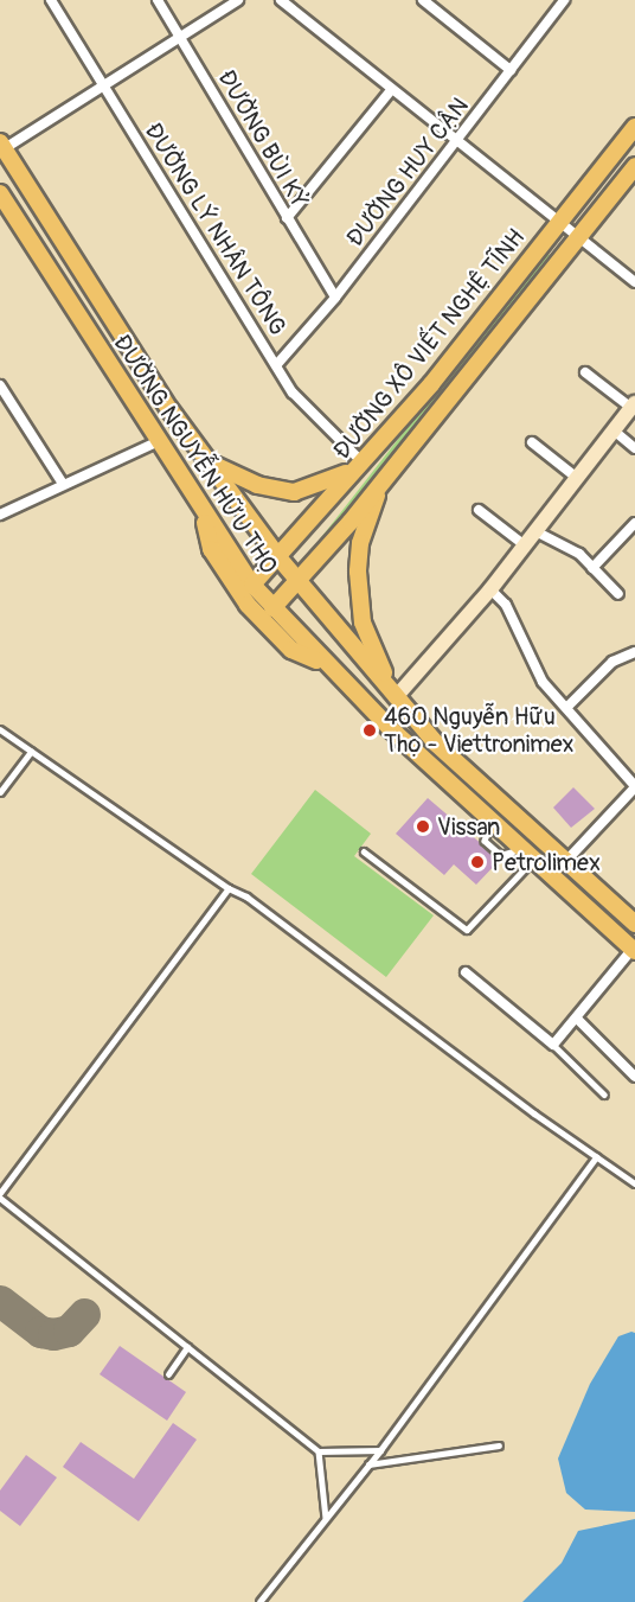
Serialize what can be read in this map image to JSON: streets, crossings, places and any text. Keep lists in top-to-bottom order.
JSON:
{
  "streets": {
    "main road": ["ĐƯỜNG XÔ VIẾT NGHỆ TĨNH", "ĐƯỜNG NGUYỄN HỮU THỌ"],
    "street": ["ĐƯỜNG BÙI KỶ", "ĐƯỜNG HUY CẬN", "ĐƯỜNG LÝ NHÂN TÔNG"]
  },
  "crossings": [
    ["ĐƯỜNG BÙI KỶ", "ĐƯỜNG HUY CẬN"],
    ["ĐƯỜNG HUY CẬN", "ĐƯỜNG LÝ NHÂN TÔNG"],
    ["ĐƯỜNG LÝ NHÂN TÔNG", "ĐƯỜNG XÔ VIẾT NGHỆ TĨNH"],
    ["ĐƯỜNG XÔ VIẾT NGHỆ TĨNH", "ĐƯỜNG NGUYỄN HỮU THỌ"]
  ],
  "places": ["460 Nguyễn Hữu Thọ - Viettronimex", "Vissan", "Petrolimex"]
}
